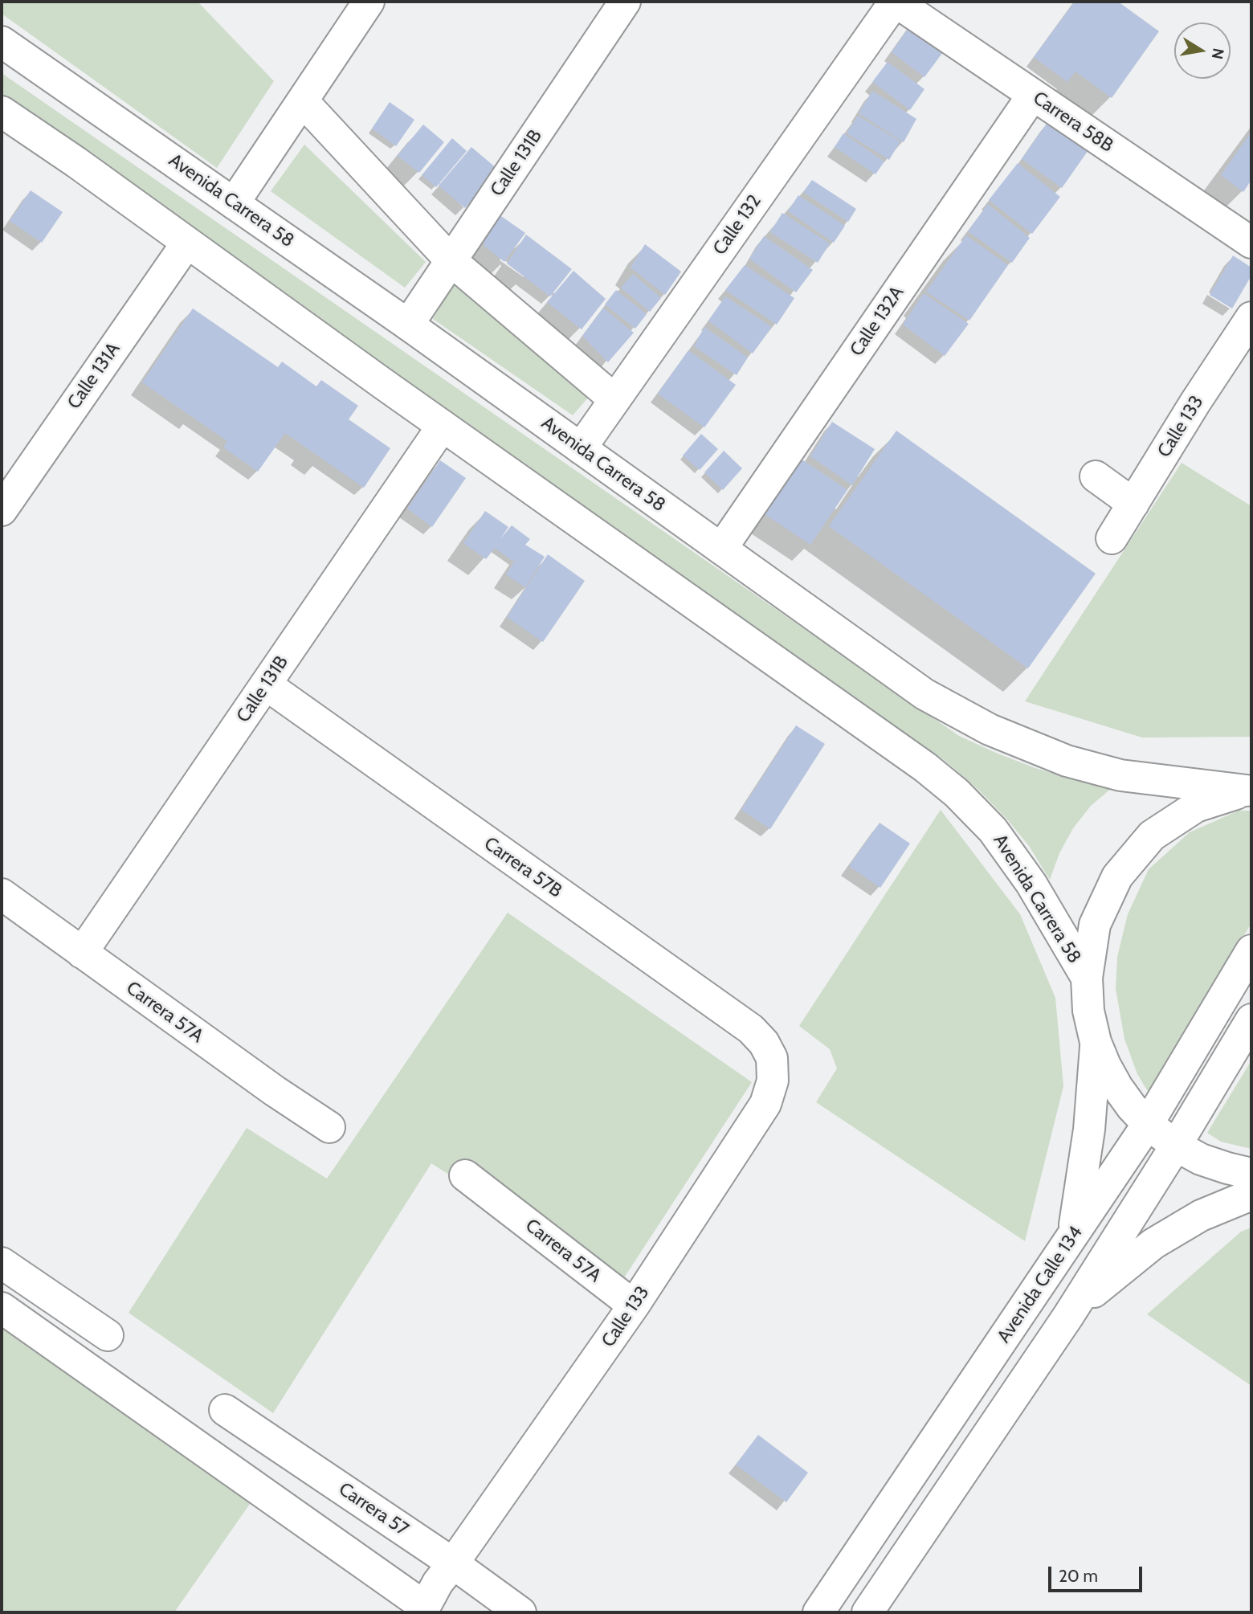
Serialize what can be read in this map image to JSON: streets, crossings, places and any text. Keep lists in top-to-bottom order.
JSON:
{
  "streets": {
    "street": [
      "Carrera 58B",
      "Calle 131B",
      "Avenida Carrera 58",
      "Calle 132",
      "Calle 132A",
      "Calle 131A",
      "Calle 133",
      "Carrera 57B",
      "Carrera 57A",
      "Avenida Calle 134",
      "Carrera 57"
    ]
  },
  "crossings": [
    ["Carrera 58B", "Calle 132"],
    ["Carrera 58B", "Calle 132A"],
    ["Calle 131B", "Avenida Carrera 58"],
    ["Calle 131B", "Carrera 57B"],
    ["Calle 131B", "Carrera 57A"],
    ["Avenida Carrera 58", "Calle 132"],
    ["Avenida Carrera 58", "Calle 132A"],
    ["Avenida Carrera 58", "Calle 131A"],
    ["Calle 133", "Carrera 57B"],
    ["Calle 133", "Carrera 57A"],
    ["Calle 133", "Carrera 57"]
  ],
  "scale_bar": "20 m",
  "north": "right"
}
